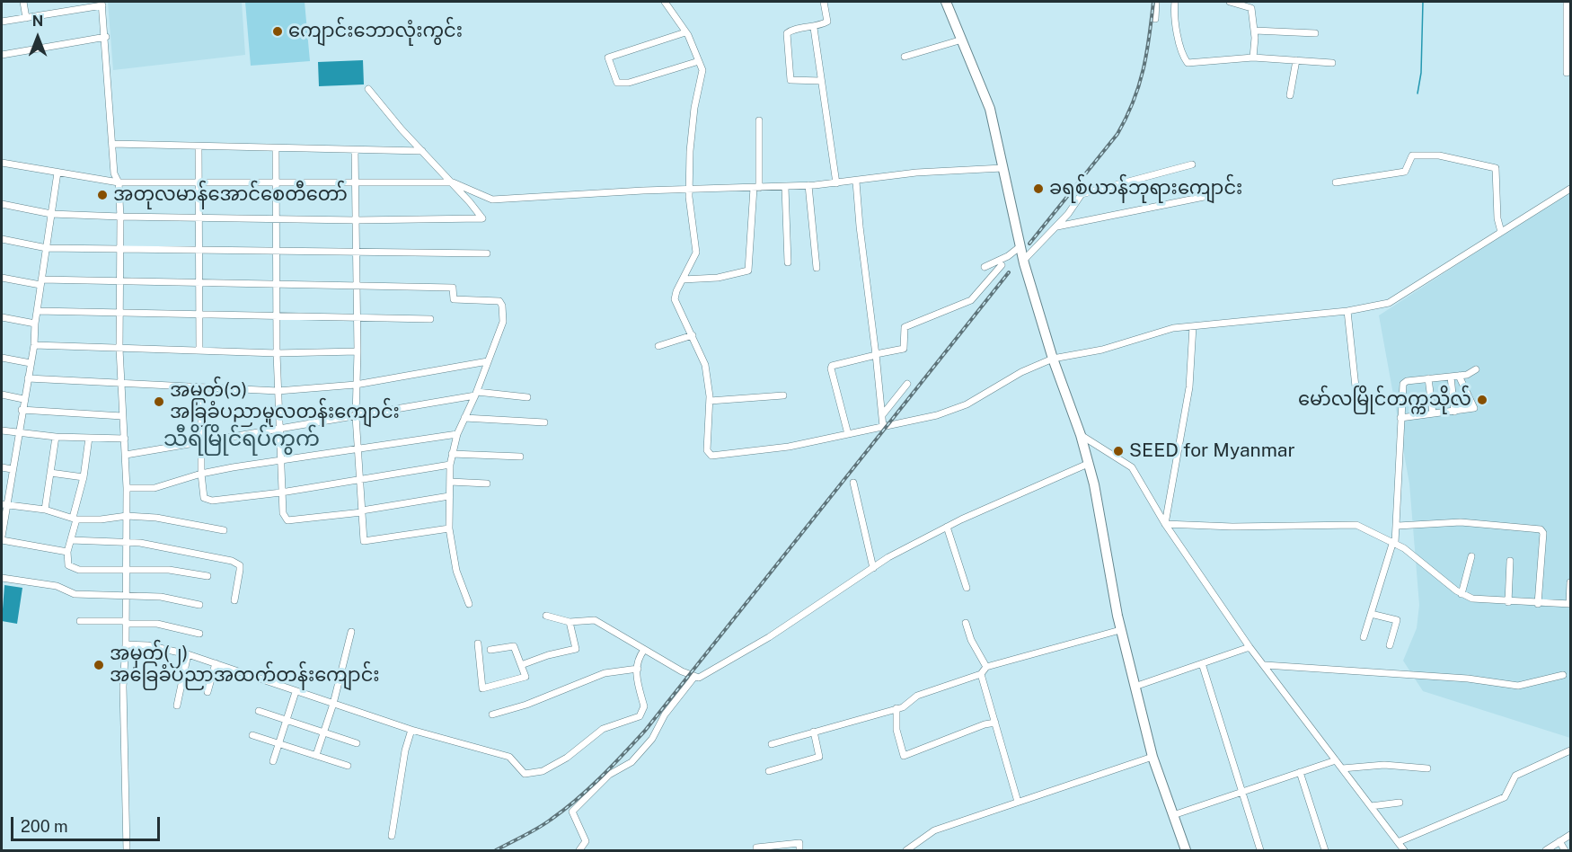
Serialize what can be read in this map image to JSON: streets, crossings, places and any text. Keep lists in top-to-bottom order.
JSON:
{
  "districts": ["သီရိမြိုင်ရပ်ကွက်"],
  "places": [
    "ကျောင်းဘောလုံးကွင်း",
    "ခရစ်ယာန်ဘုရားကျောင်း",
    "အတုလမာန်အောင်စေတီတော်",
    "မော်လမြိုင်တက္ကသိုလ်",
    "အမှတ်(၁) အခြခံပညာမူလတန်းကျောင်း",
    "SEED for Myanmar",
    "အမှတ်(၂) အခြေခံပညာအထက်တန်းကျောင်း"
  ],
  "scale_bar": "200 m",
  "north": "top"
}
